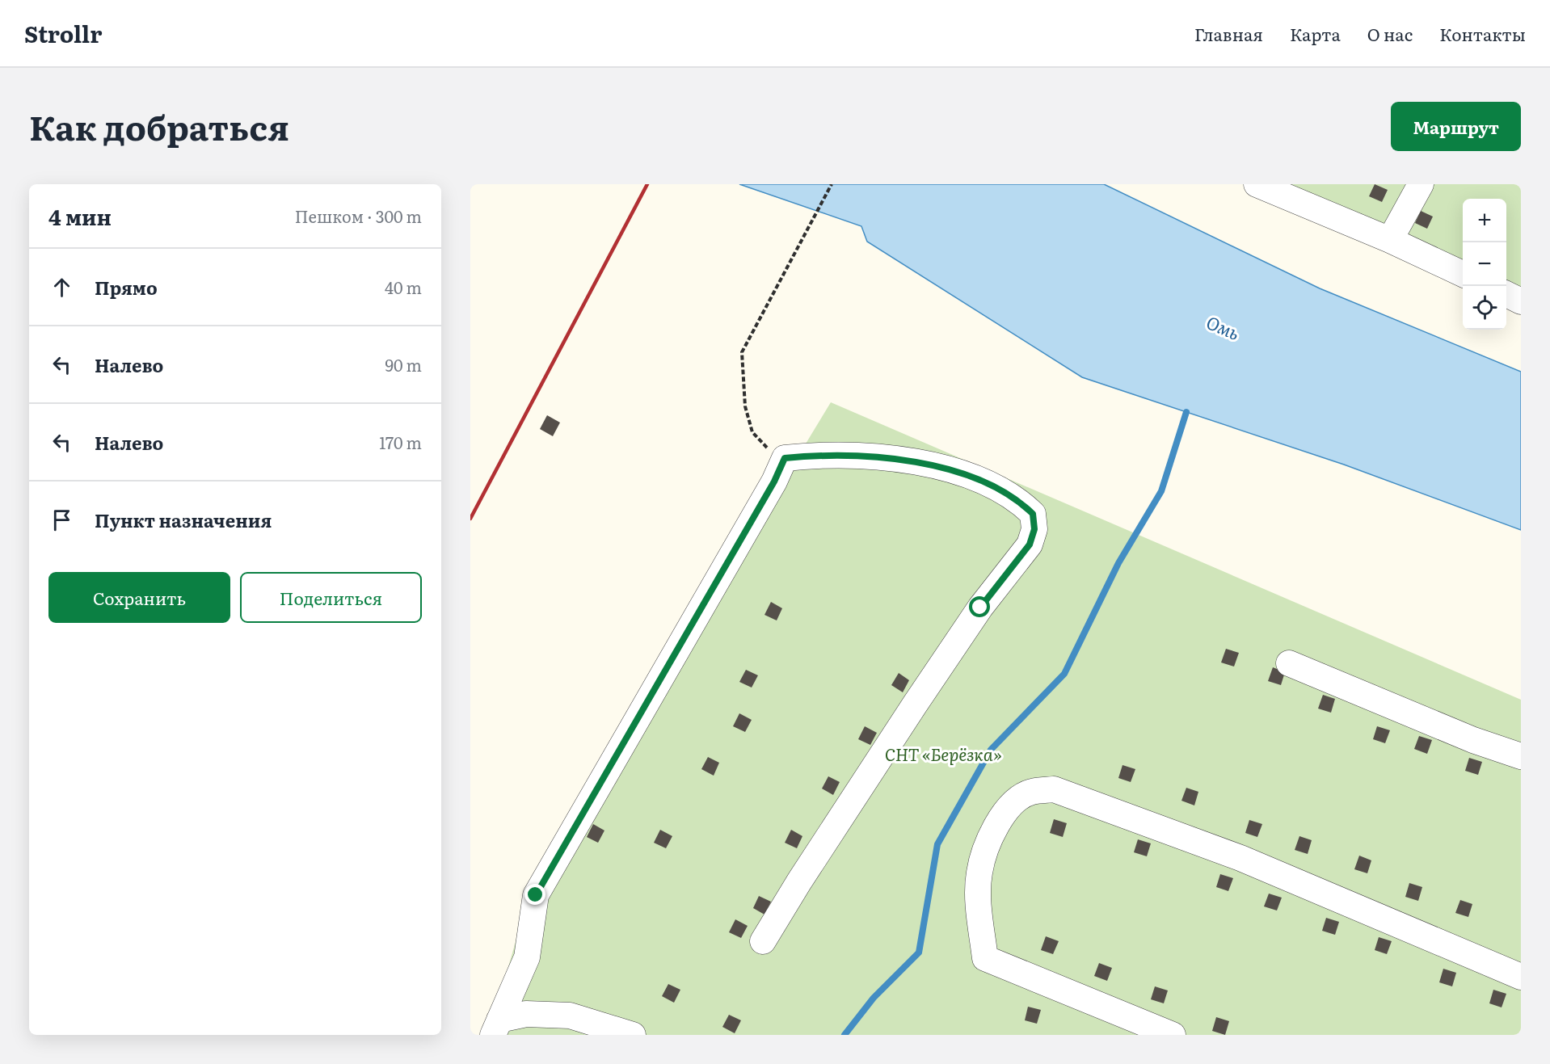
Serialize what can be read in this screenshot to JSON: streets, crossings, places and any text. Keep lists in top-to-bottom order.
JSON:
{
  "water": ["Омь"],
  "parks": ["СНТ «Берёзка»"],
  "page": {
    "header": "Strollr",
    "nav": [
      "Главная",
      "Карта",
      "О нас",
      "Контакты"
    ],
    "title": "Как добраться",
    "buttons": [
      "Маршрут",
      ["Сохранить", "Поделиться"]
    ],
    "heading": ["4 мин", "Пешком · 300 m"],
    "map_buttons": ["+", "−"],
    "list": [
      ["Прямо", "40 m"],
      ["Налево", "90 m"],
      ["Налево", "170 m"],
      "Пункт назначения"
    ]
  }
}
